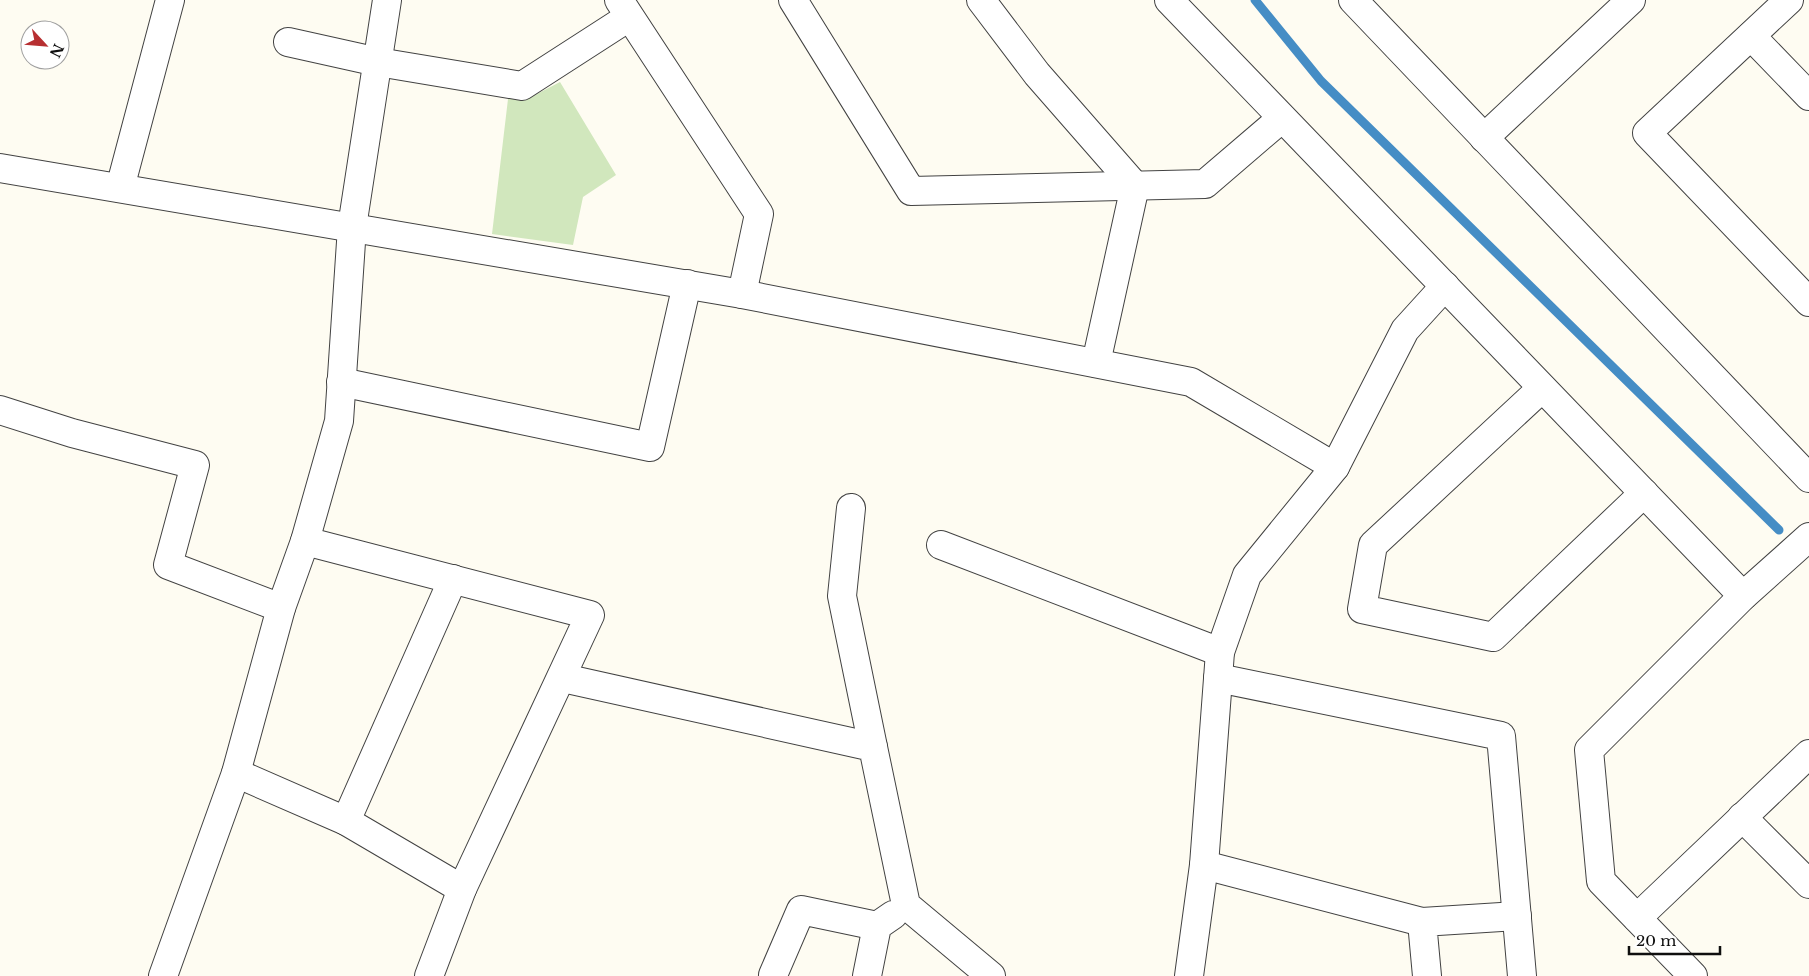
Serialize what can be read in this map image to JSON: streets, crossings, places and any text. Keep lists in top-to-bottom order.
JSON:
{
  "scale_bar": "20 m",
  "north": "bottom right"
}
